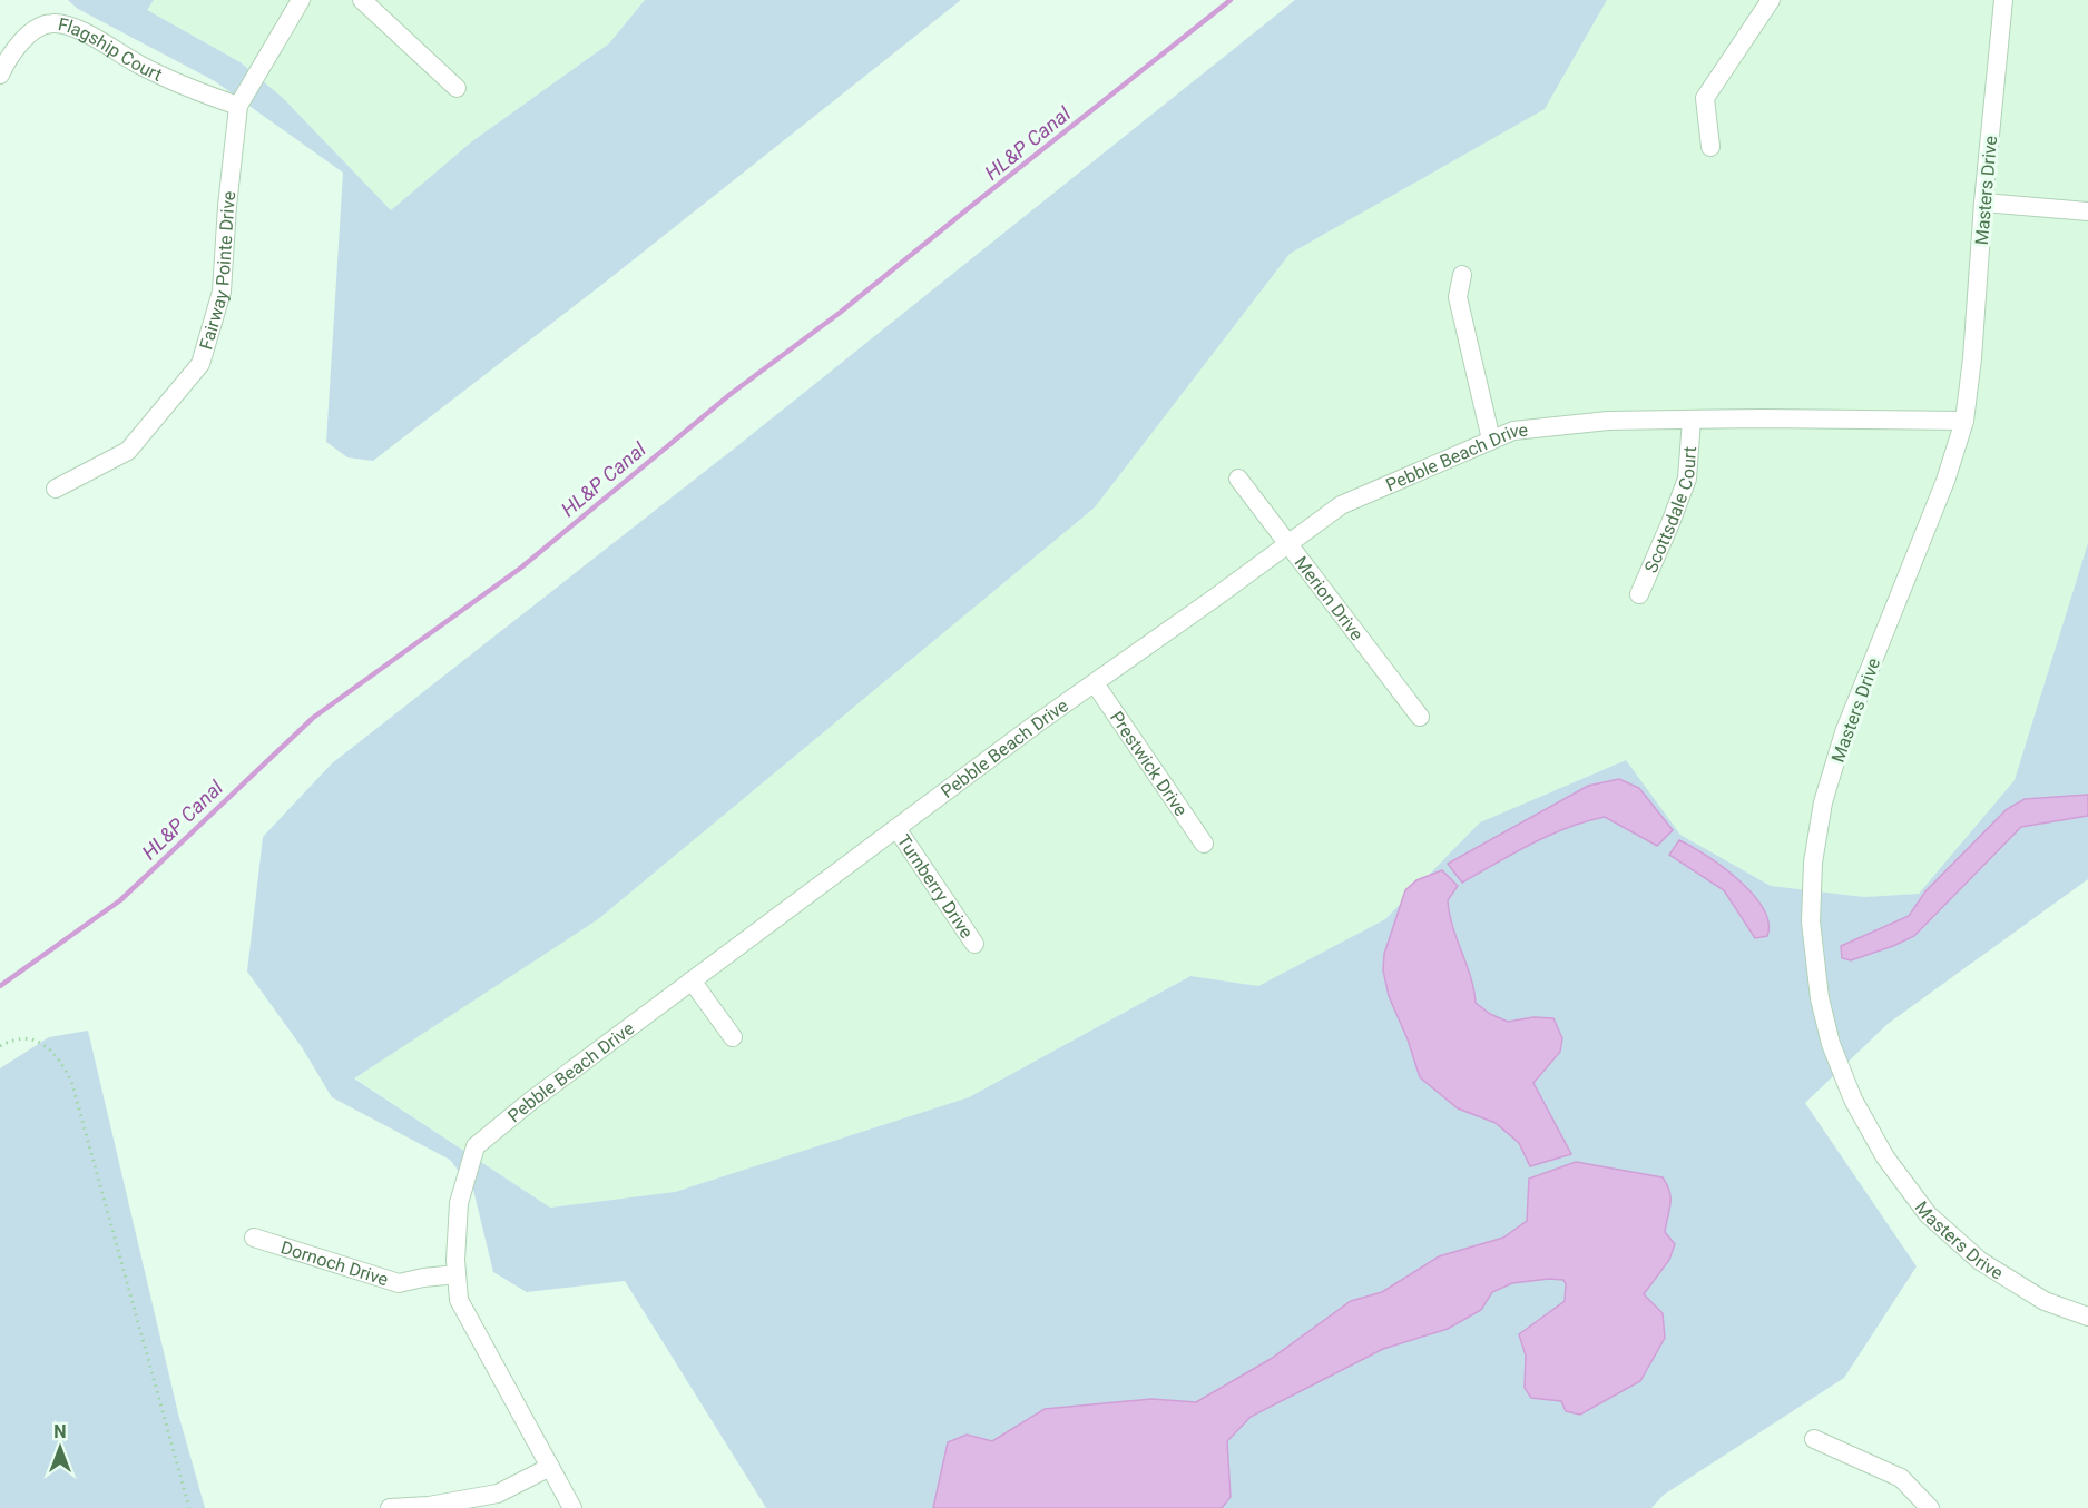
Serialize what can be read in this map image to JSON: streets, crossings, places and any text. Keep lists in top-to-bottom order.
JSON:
{
  "streets": {
    "street": [
      "Flagship Court",
      "Masters Drive",
      "Fairway Pointe Drive",
      "Pebble Beach Drive",
      "Scottsdale Court",
      "Merion Drive",
      "Prestwick Drive",
      "Turnberry Drive",
      "Dornoch Drive"
    ]
  },
  "crossings": [
    ["Flagship Court", "Fairway Pointe Drive"],
    ["Masters Drive", "Pebble Beach Drive"],
    ["Pebble Beach Drive", "Scottsdale Court"],
    ["Pebble Beach Drive", "Merion Drive"],
    ["Pebble Beach Drive", "Prestwick Drive"],
    ["Pebble Beach Drive", "Turnberry Drive"],
    ["Pebble Beach Drive", "Dornoch Drive"]
  ],
  "water": ["HL&P Canal"],
  "north": "top"
}
